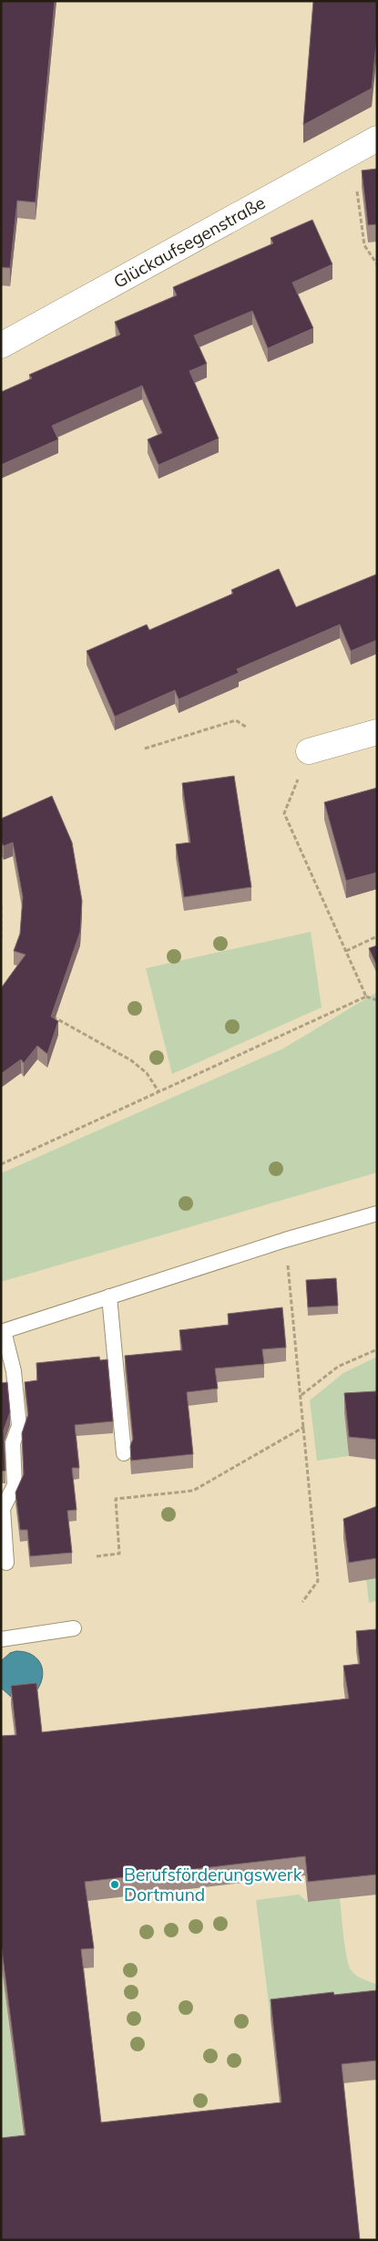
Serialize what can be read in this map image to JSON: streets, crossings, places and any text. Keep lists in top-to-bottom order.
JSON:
{
  "streets": {
    "street": ["Glückaufsegenstraße"]
  },
  "places": ["Berufsförderungswerk Dortmund"]
}
